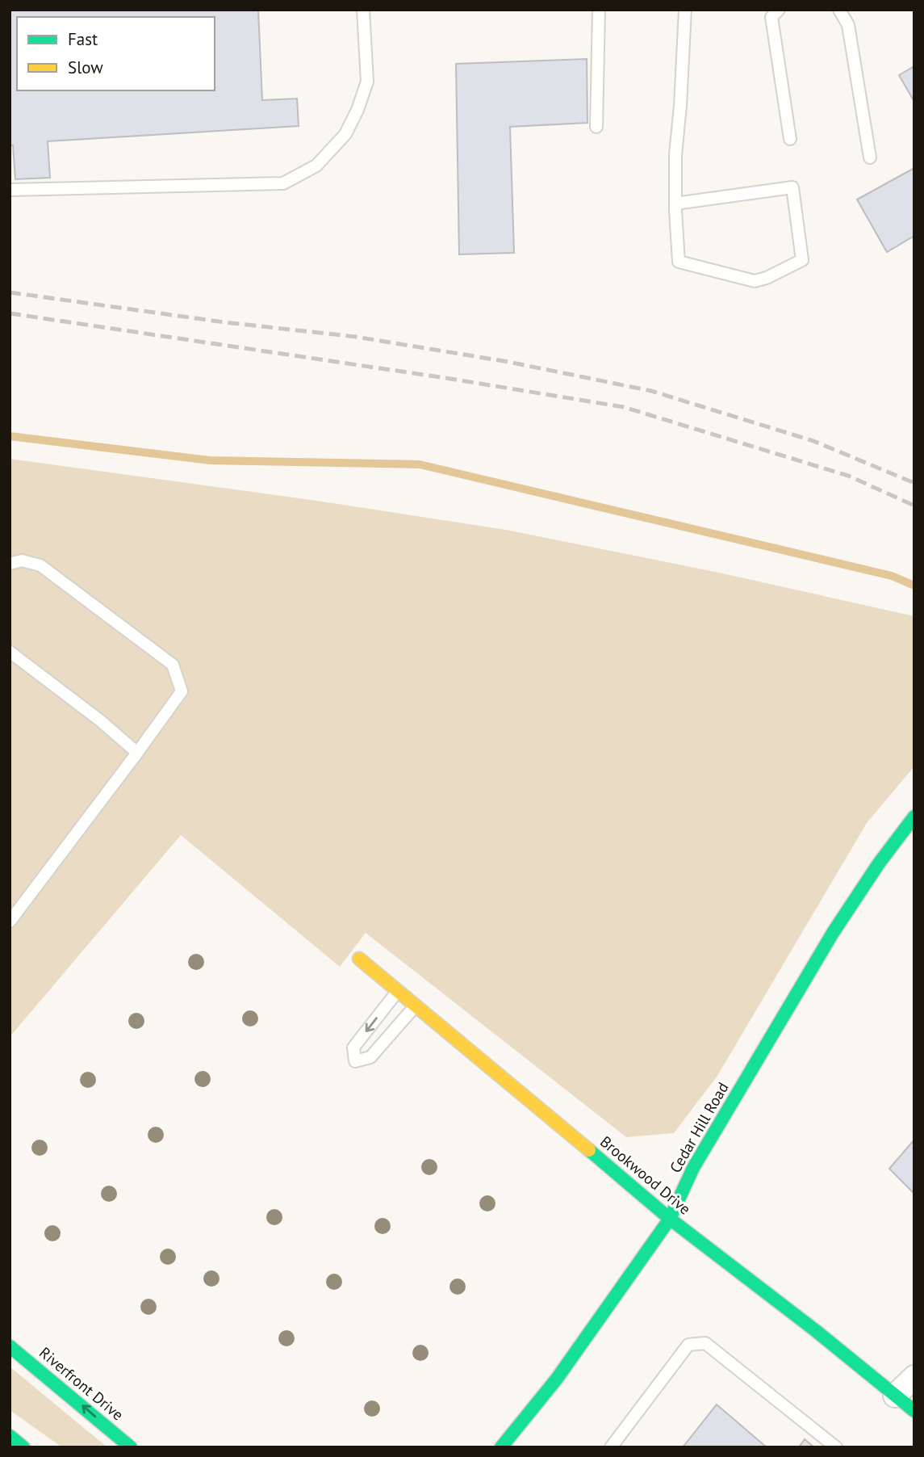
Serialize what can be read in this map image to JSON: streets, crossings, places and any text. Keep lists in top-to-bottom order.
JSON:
{
  "streets": {
    "street": ["Cedar Hill Road", "Brookwood Drive", "Riverfront Drive"]
  },
  "crossings": [
    ["Cedar Hill Road", "Brookwood Drive"]
  ],
  "one_way": ["Riverfront Drive"],
  "legend": ["Fast", "Slow"]
}
